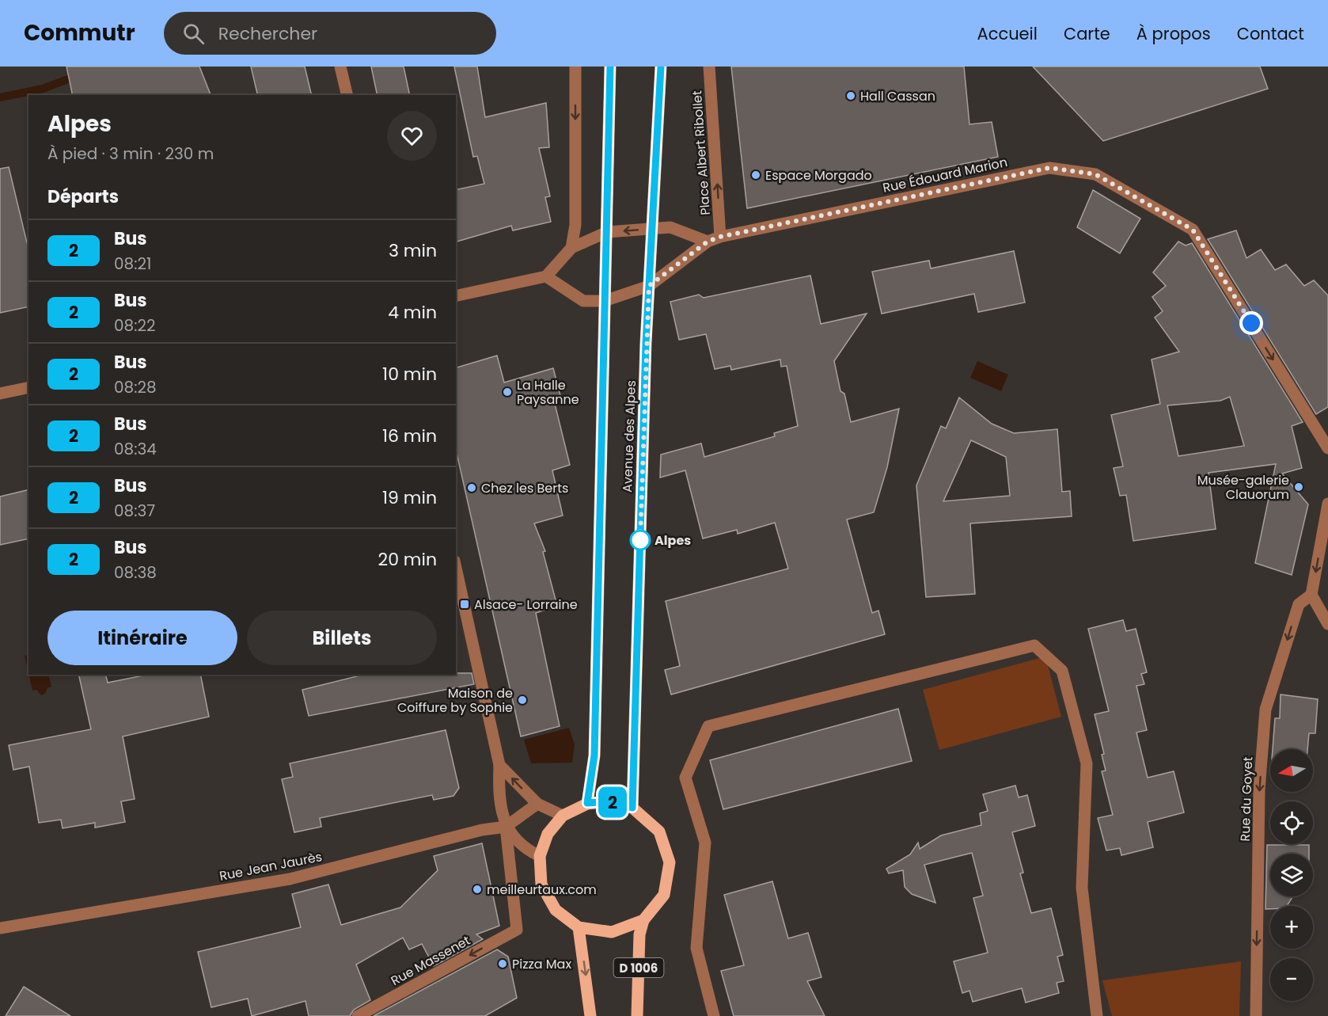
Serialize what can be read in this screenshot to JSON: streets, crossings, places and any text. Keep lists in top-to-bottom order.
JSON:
{
  "streets": {
    "main road": ["Avenue des Alpes", "D 1006"],
    "street": [
      "Place Albert Ribollet",
      "Rue Édouard Marion",
      "Rue du Goyet",
      "Rue Jean Jaurès",
      "Rue Massenet"
    ]
  },
  "crossings": [
    ["Place Albert Ribollet", "Rue Édouard Marion"],
    ["Rue Édouard Marion", "Avenue des Alpes"],
    ["Avenue des Alpes", "D 1006"],
    ["Rue Jean Jaurès", "Rue Massenet"]
  ],
  "one_way": [
    "Place Albert Ribollet",
    "Rue Édouard Marion",
    "Rue du Goyet",
    "Rue Massenet"
  ],
  "places": {
    "other": [
      "Hall Cassan",
      "Espace Morgado",
      "La Halle Paysanne",
      "Musée-galerie Clauorum",
      "Chez les Berts",
      "Alpes",
      "Maison de Coiffure by Sophie",
      "meilleurtaux.com",
      "Pizza Max"
    ],
    "transit": ["Alsace- Lorraine"]
  },
  "lines": ["bus line 2"],
  "north": "left",
  "page": {
    "header": "Commutr",
    "search": "Rechercher",
    "nav": [
      "Accueil",
      "Carte",
      "À propos",
      "Contact"
    ],
    "on_map": "2",
    "heading": [
      ["Alpes", "À pied · 3 min · 230 m"],
      "Départs"
    ],
    "list": [
      {
        "mark": "2",
        "name": "Bus",
        "note": "08:21",
        "value": "3 min"
      },
      {
        "mark": "2",
        "name": "Bus",
        "note": "08:22",
        "value": "4 min"
      },
      {
        "mark": "2",
        "name": "Bus",
        "note": "08:28",
        "value": "10 min"
      },
      {
        "mark": "2",
        "name": "Bus",
        "note": "08:34",
        "value": "16 min"
      },
      {
        "mark": "2",
        "name": "Bus",
        "note": "08:37",
        "value": "19 min"
      },
      {
        "mark": "2",
        "name": "Bus",
        "note": "08:38",
        "value": "20 min"
      }
    ],
    "buttons": ["Itinéraire", "Billets"],
    "map_buttons": ["+", "−"]
  }
}
